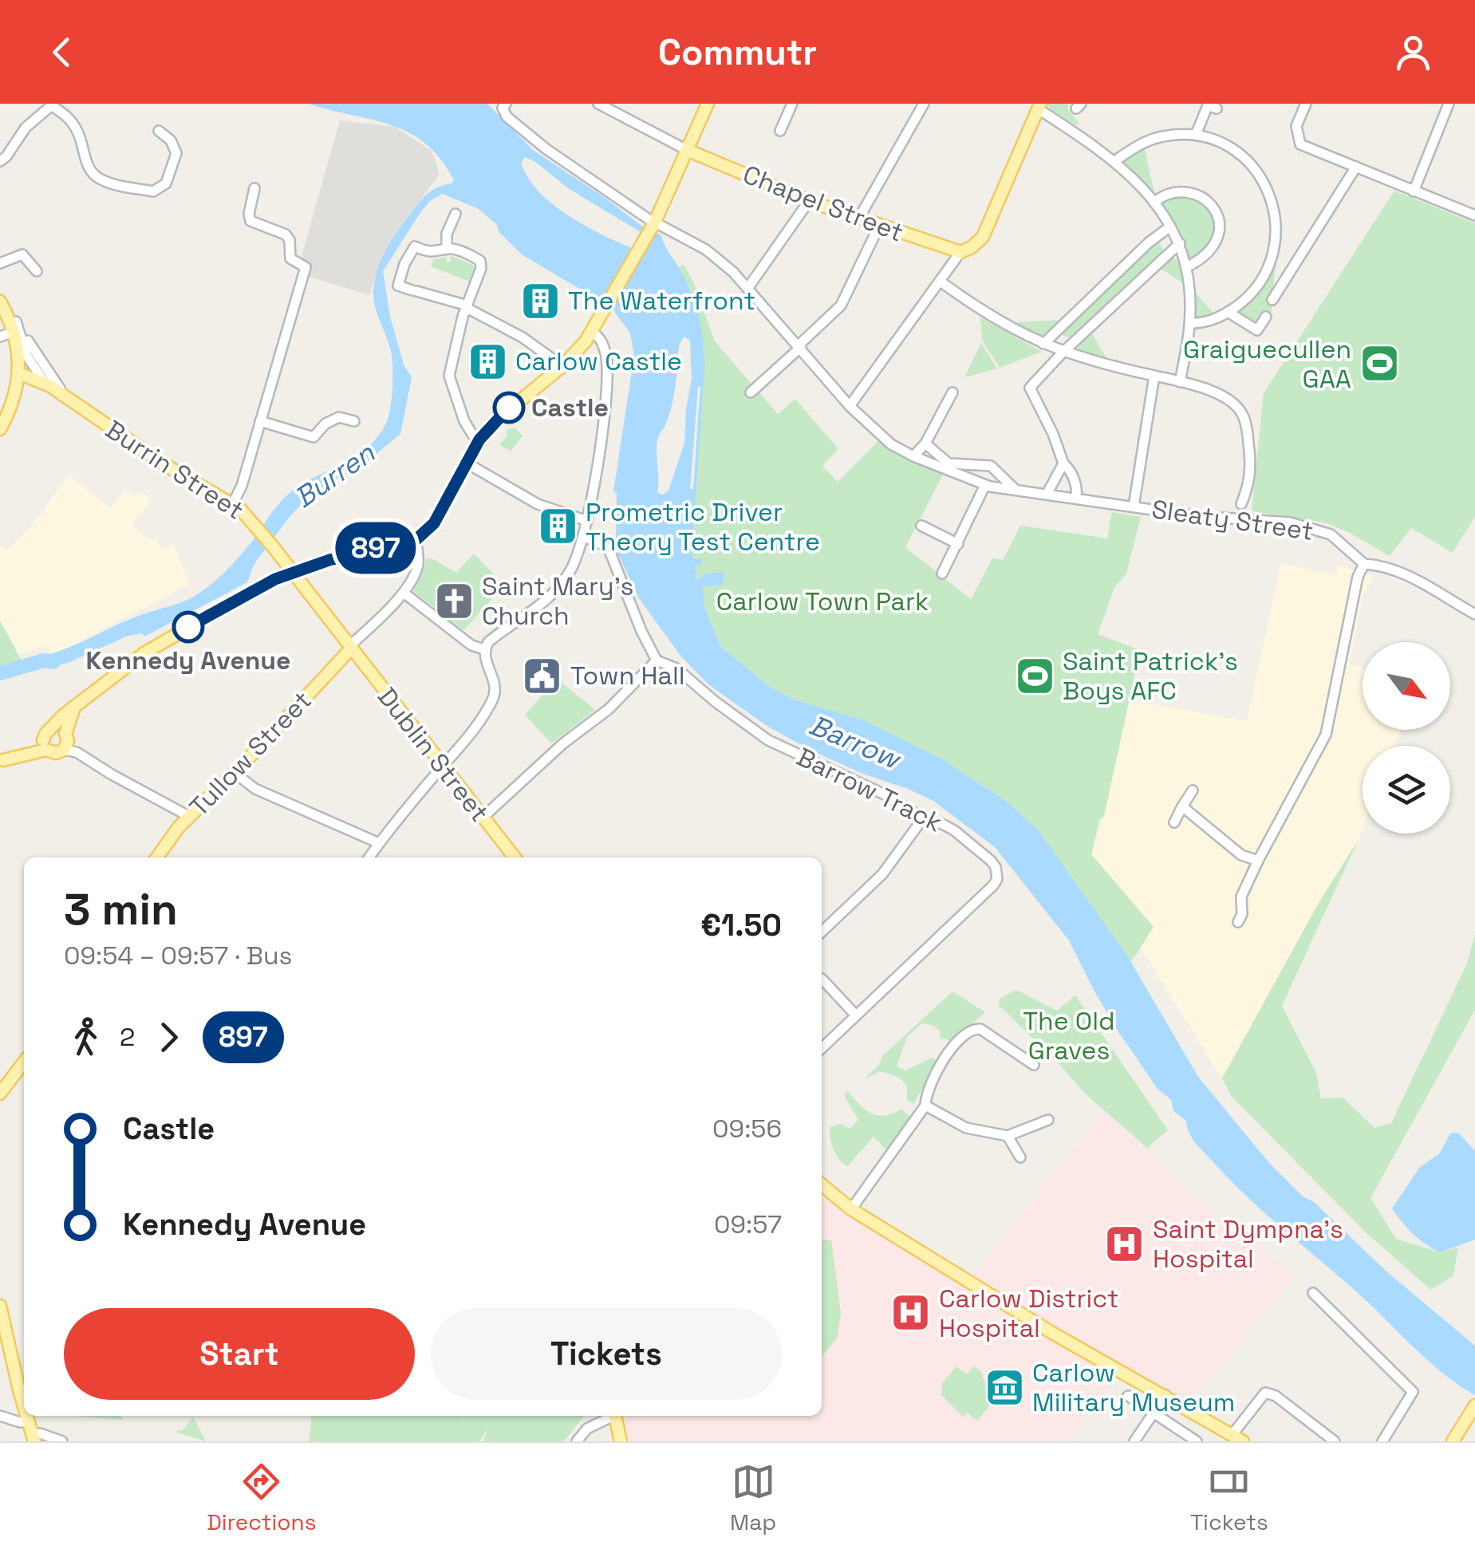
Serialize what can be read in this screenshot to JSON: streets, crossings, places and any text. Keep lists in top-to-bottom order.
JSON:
{
  "streets": {
    "main road": [
      "Chapel Street",
      "Burrin Street",
      "Tullow Street",
      "Dublin Street"
    ],
    "street": ["Sleaty Street", "Barrow Track"]
  },
  "crossings": [
    ["Burrin Street", "Tullow Street"],
    ["Burrin Street", "Dublin Street"],
    ["Tullow Street", "Dublin Street"]
  ],
  "water": ["Burren", "Barrow"],
  "parks": ["Carlow Town Park", "The Old Graves"],
  "places": {
    "building": ["The Waterfront", "Carlow Castle", "Prometric Driver Theory Test Centre"],
    "sports": ["Graiguecullen GAA", "Saint Patrick's Boys AFC"],
    "other": ["Castle", "Kennedy Avenue"],
    "church": ["Saint Mary's Church"],
    "public building": ["Town Hall"],
    "hospital": ["Saint Dympna's Hospital", "Carlow District Hospital"],
    "museum": ["Carlow Military Museum"]
  },
  "lines": ["bus line 897"],
  "north": "bottom right",
  "page": {
    "header": "Commutr",
    "on_map": "897",
    "heading": ["3 min", "09:54 – 09:57 · Bus", "€1.50"],
    "legs": ["2", "897"],
    "list": [
      {
        "name": "Castle",
        "value": "09:56"
      },
      {
        "name": "Kennedy Avenue",
        "value": "09:57"
      }
    ],
    "buttons": ["Start", "Tickets"],
    "tabs": ["Directions", "Map", "Tickets"]
  }
}
